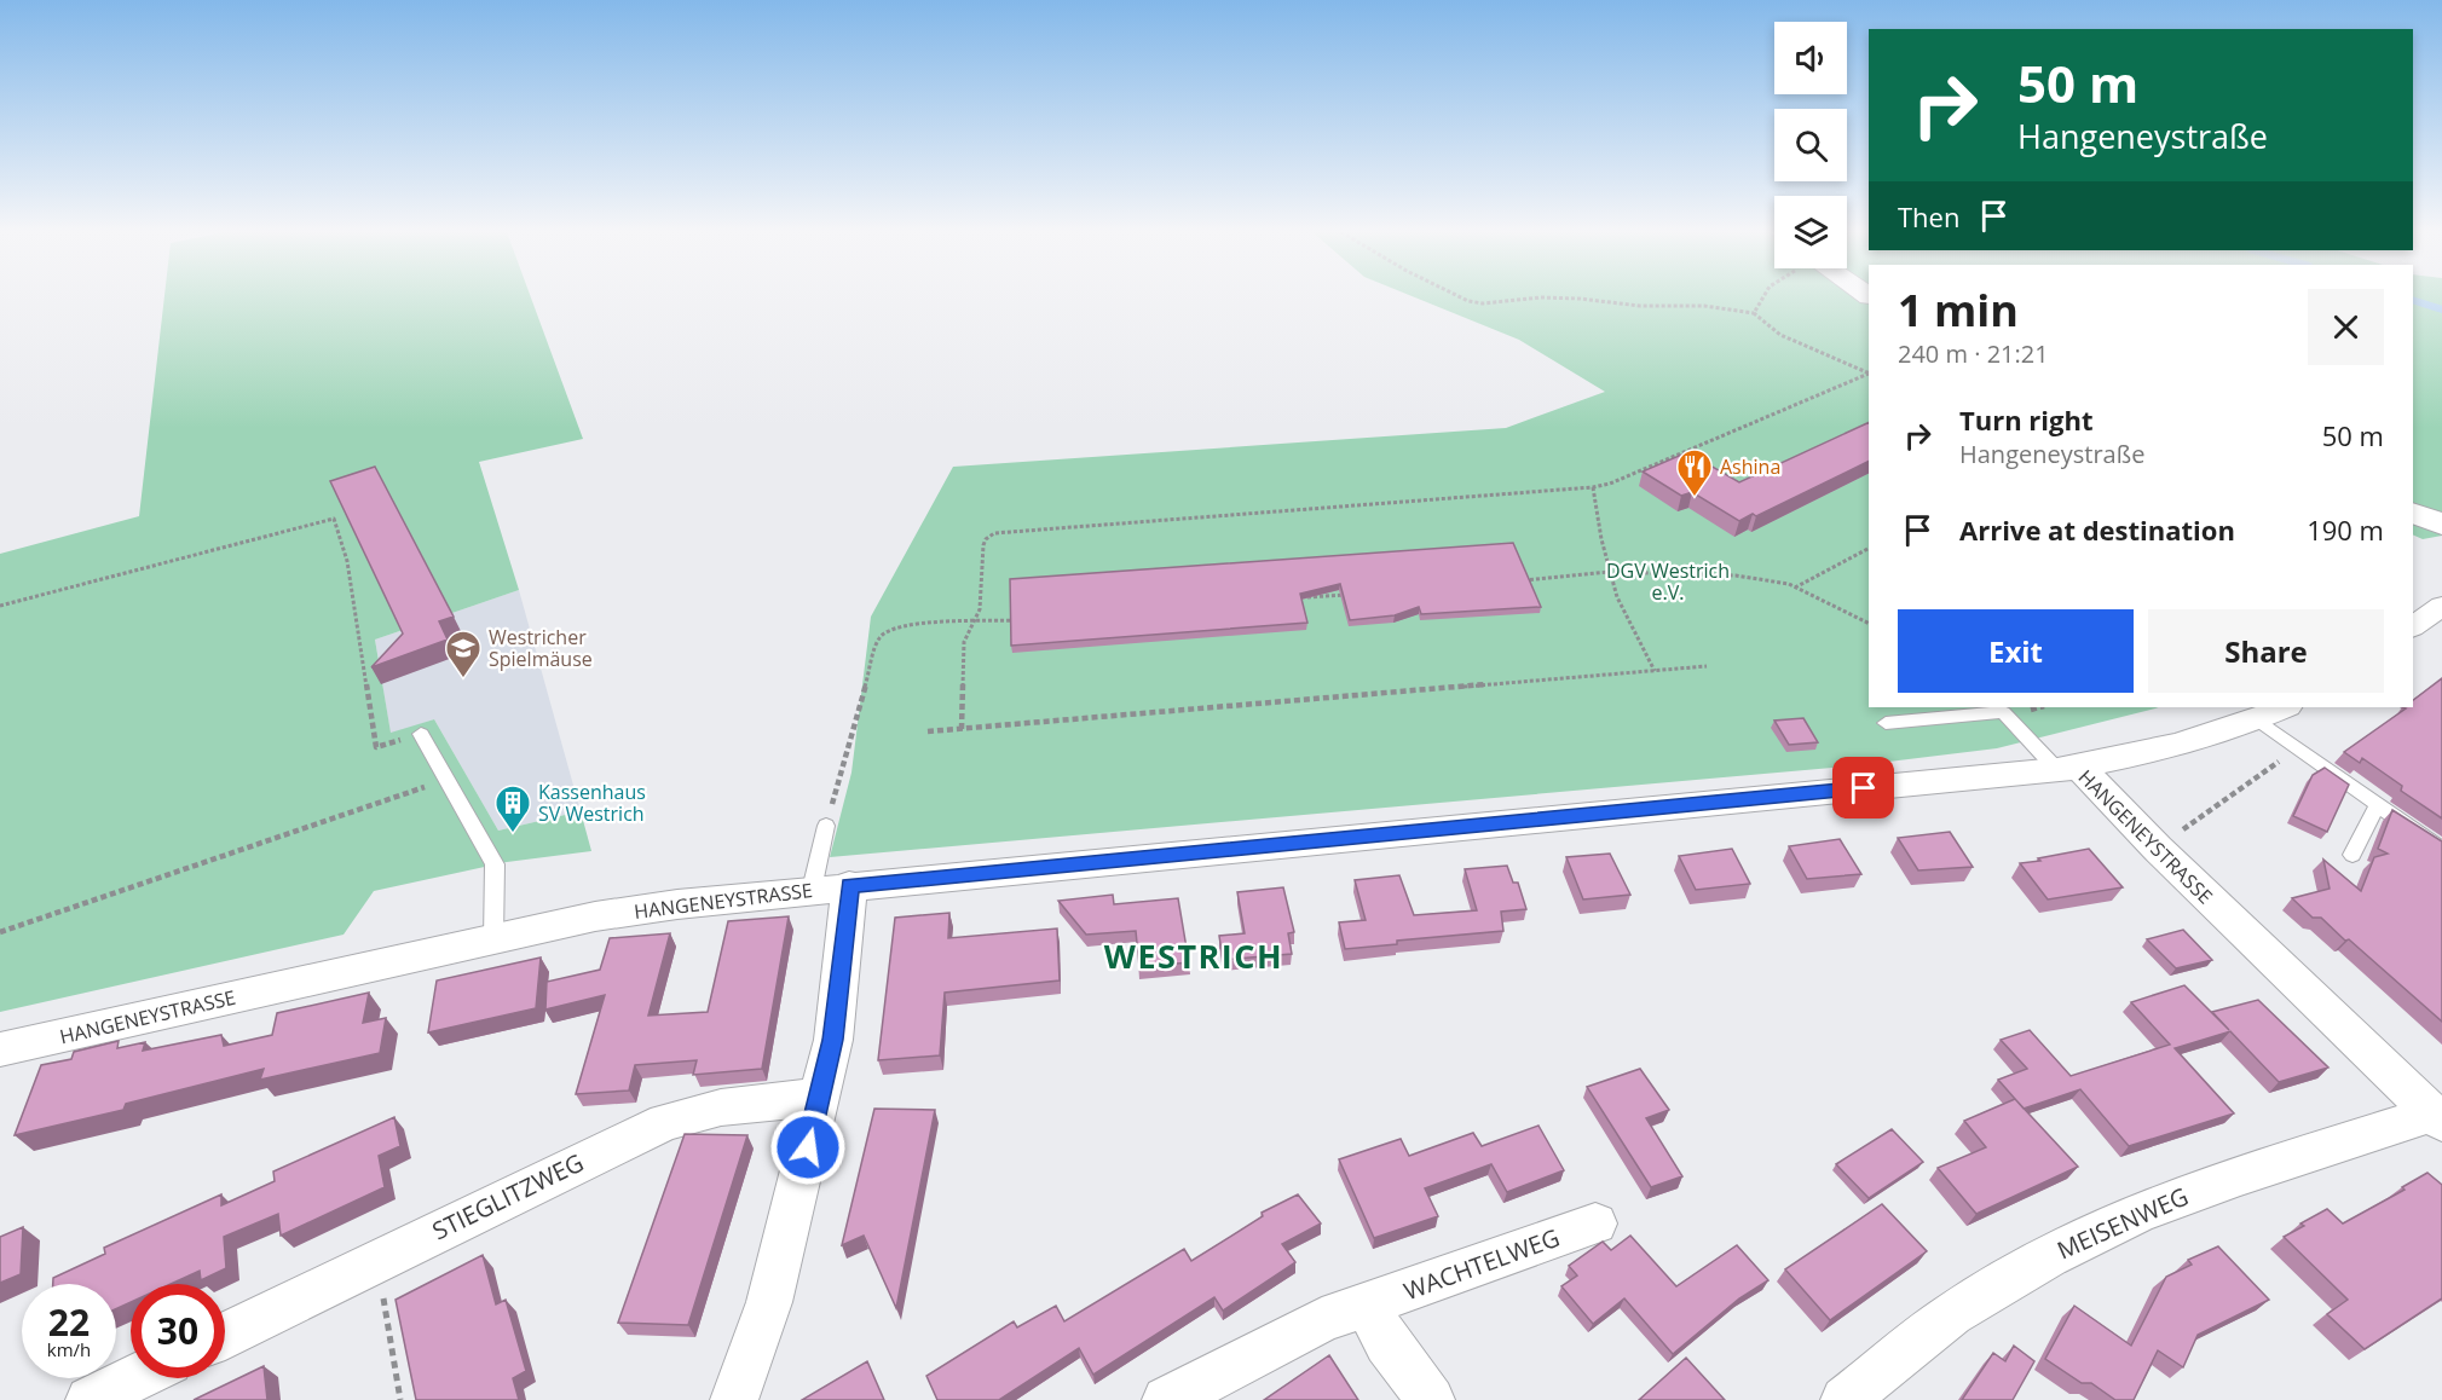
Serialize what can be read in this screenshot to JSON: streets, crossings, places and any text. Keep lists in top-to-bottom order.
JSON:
{
  "streets": {
    "street": [
      "HANGENEYSTRASSE",
      "STIEGLITZWEG",
      "MEISENWEG",
      "WACHTELWEG"
    ]
  },
  "crossings": [
    ["HANGENEYSTRASSE", "MEISENWEG"]
  ],
  "districts": ["WESTRICH"],
  "parks": ["DGV Westrich e.V."],
  "places": {
    "restaurant": ["Ashina"],
    "school or university": ["Westricher Spielmäuse"],
    "building": ["Kassenhaus SV Westrich"]
  },
  "page": {
    "turn": ["50 m", "Hangeneystraße"],
    "then": "Then",
    "heading": ["1 min", "240 m · 21:21"],
    "list": [
      {
        "name": "Turn right",
        "note": "Hangeneystraße",
        "value": "50 m"
      },
      {
        "name": "Arrive at destination",
        "value": "190 m"
      }
    ],
    "buttons": ["Exit", "Share"],
    "speed": "22 km/h",
    "limit": "30"
  }
}
